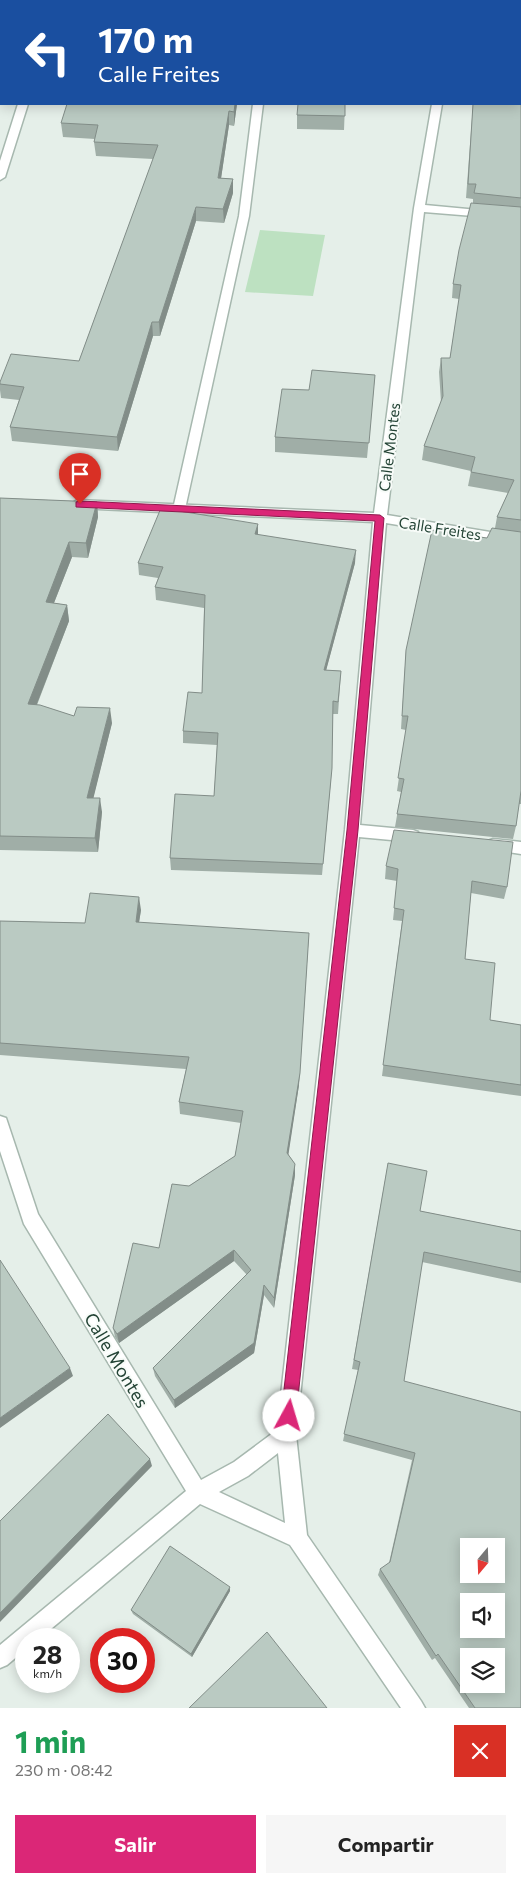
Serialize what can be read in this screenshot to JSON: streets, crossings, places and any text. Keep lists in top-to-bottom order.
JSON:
{
  "streets": {
    "street": ["Calle Montes", "Calle Freites"]
  },
  "crossings": [
    ["Calle Montes", "Calle Freites"]
  ],
  "north": "bottom",
  "page": {
    "turn": ["170 m", "Calle Freites"],
    "speed": "28 km/h",
    "limit": "30",
    "heading": ["1 min", "230 m · 08:42"],
    "buttons": ["Salir", "Compartir"]
  }
}
